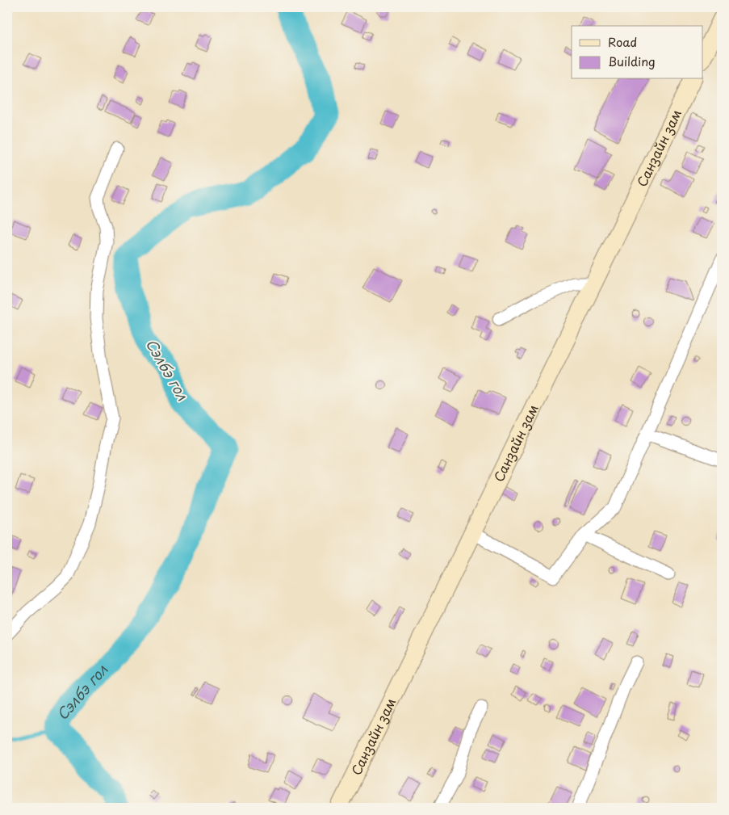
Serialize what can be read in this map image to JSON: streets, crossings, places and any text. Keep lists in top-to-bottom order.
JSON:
{
  "streets": {
    "main road": ["Санзайн зам"]
  },
  "water": ["Сэлбэ гол"],
  "legend": ["Road", "Building"]
}
